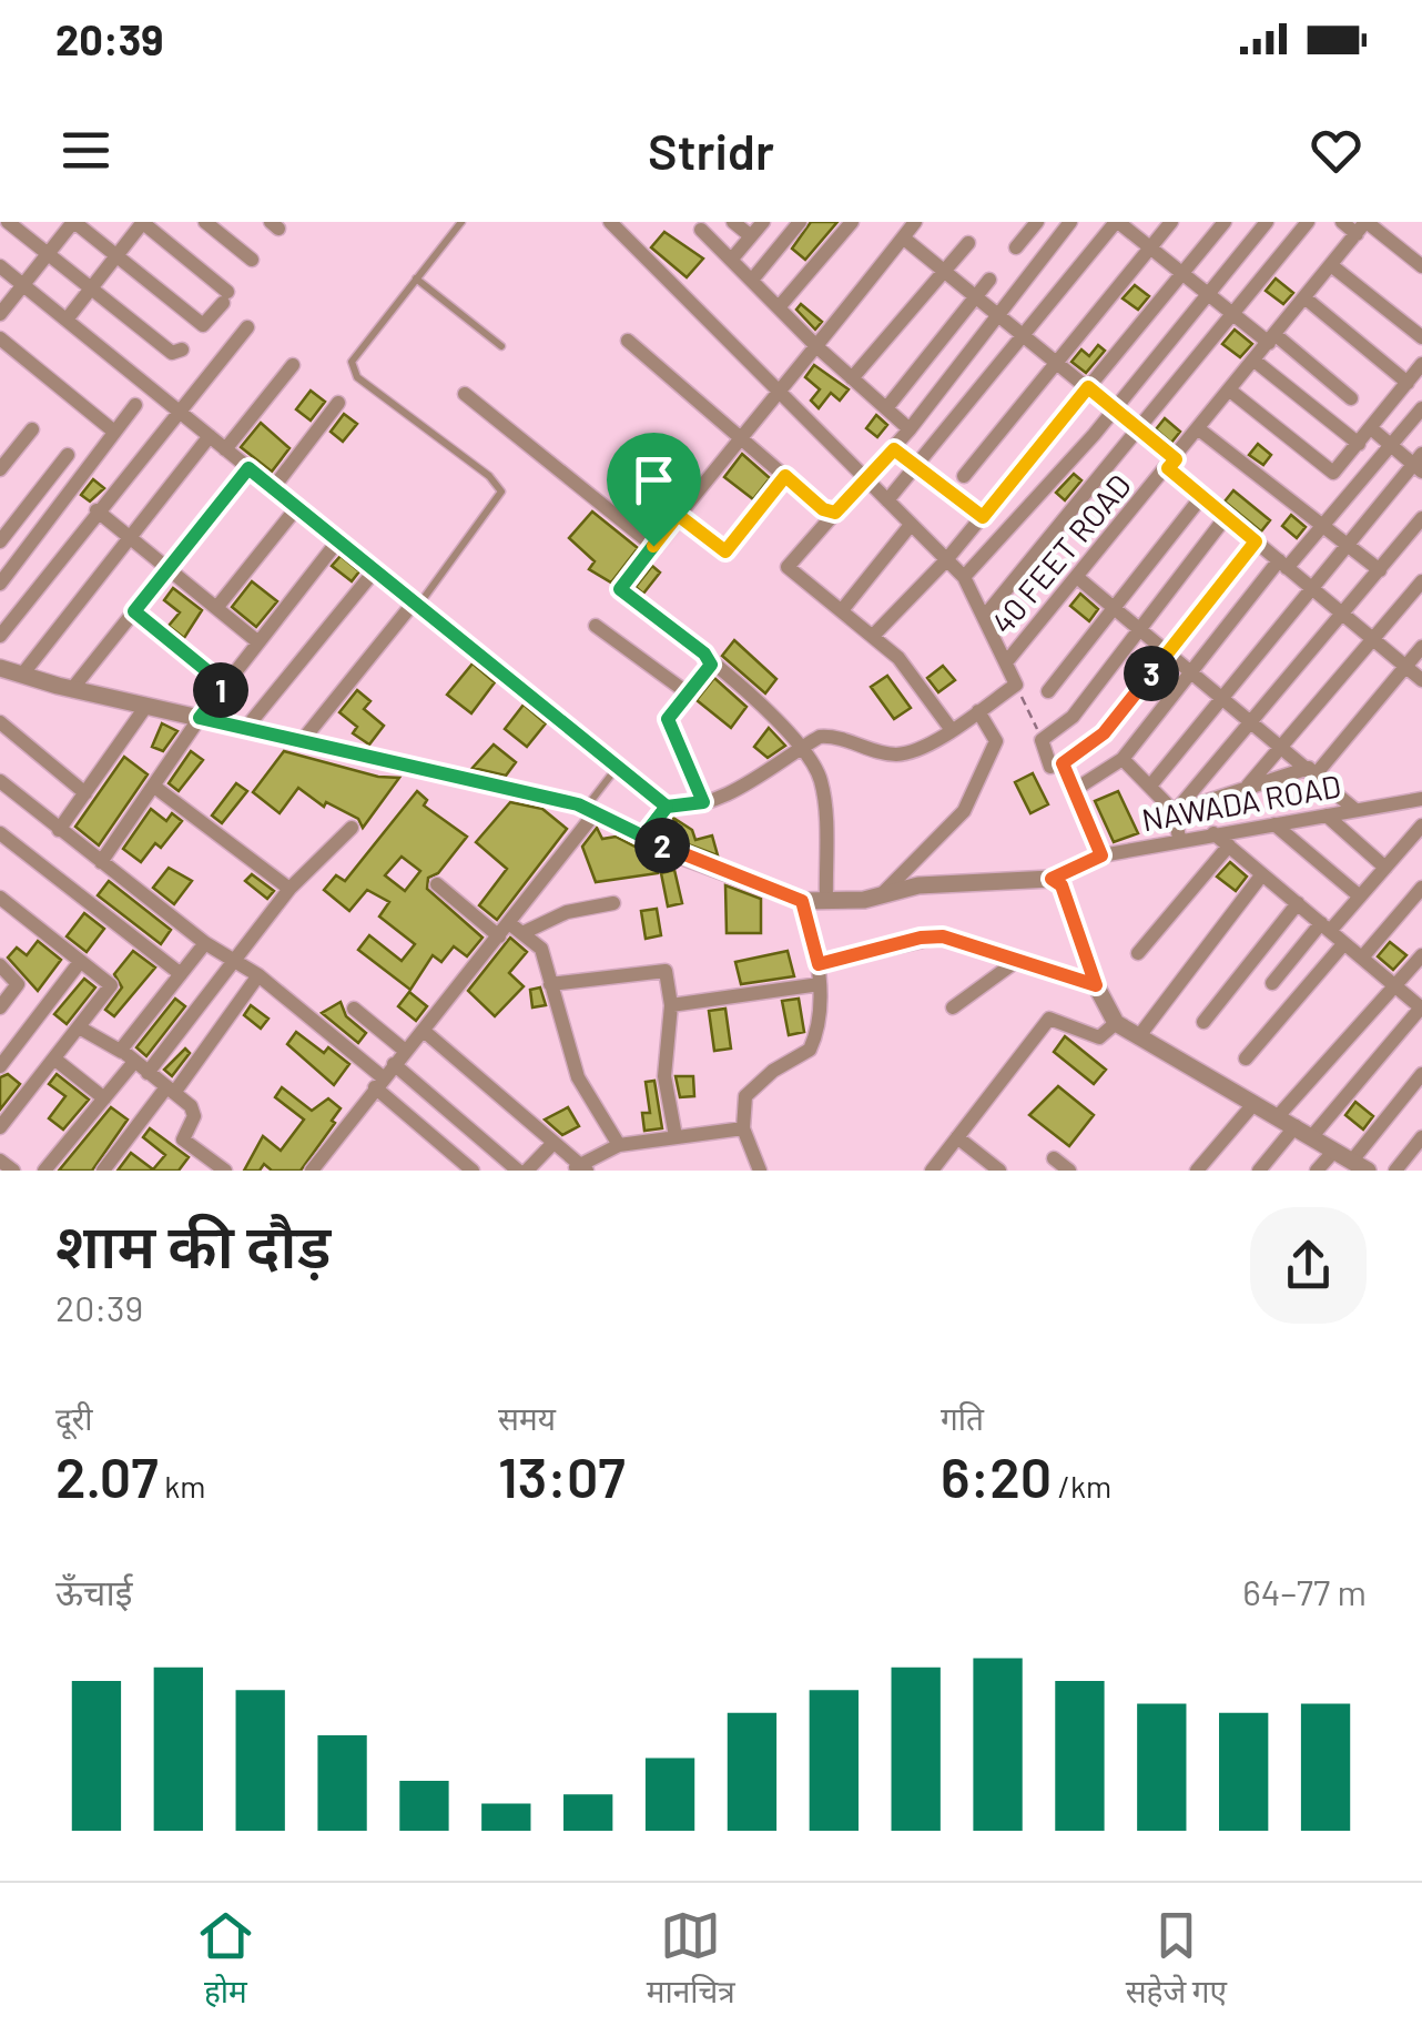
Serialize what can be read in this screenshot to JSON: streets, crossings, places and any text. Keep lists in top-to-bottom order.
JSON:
{
  "streets": {
    "street": ["40 FEET ROAD", "NAWADA ROAD"]
  },
  "page": {
    "status": "20:39",
    "header": "Stridr",
    "pins": ["3", "1", "2"],
    "heading": ["शाम की दौड़", "20:39"],
    "stats": [
      ["दूरी", "2.07 km"],
      ["समय", "13:07"],
      ["गति", "6:20 /km"]
    ],
    "chart": ["ऊँचाई", "64–77 m"],
    "tabs": ["होम", "मानचित्र", "सहेजे गए"]
  }
}
